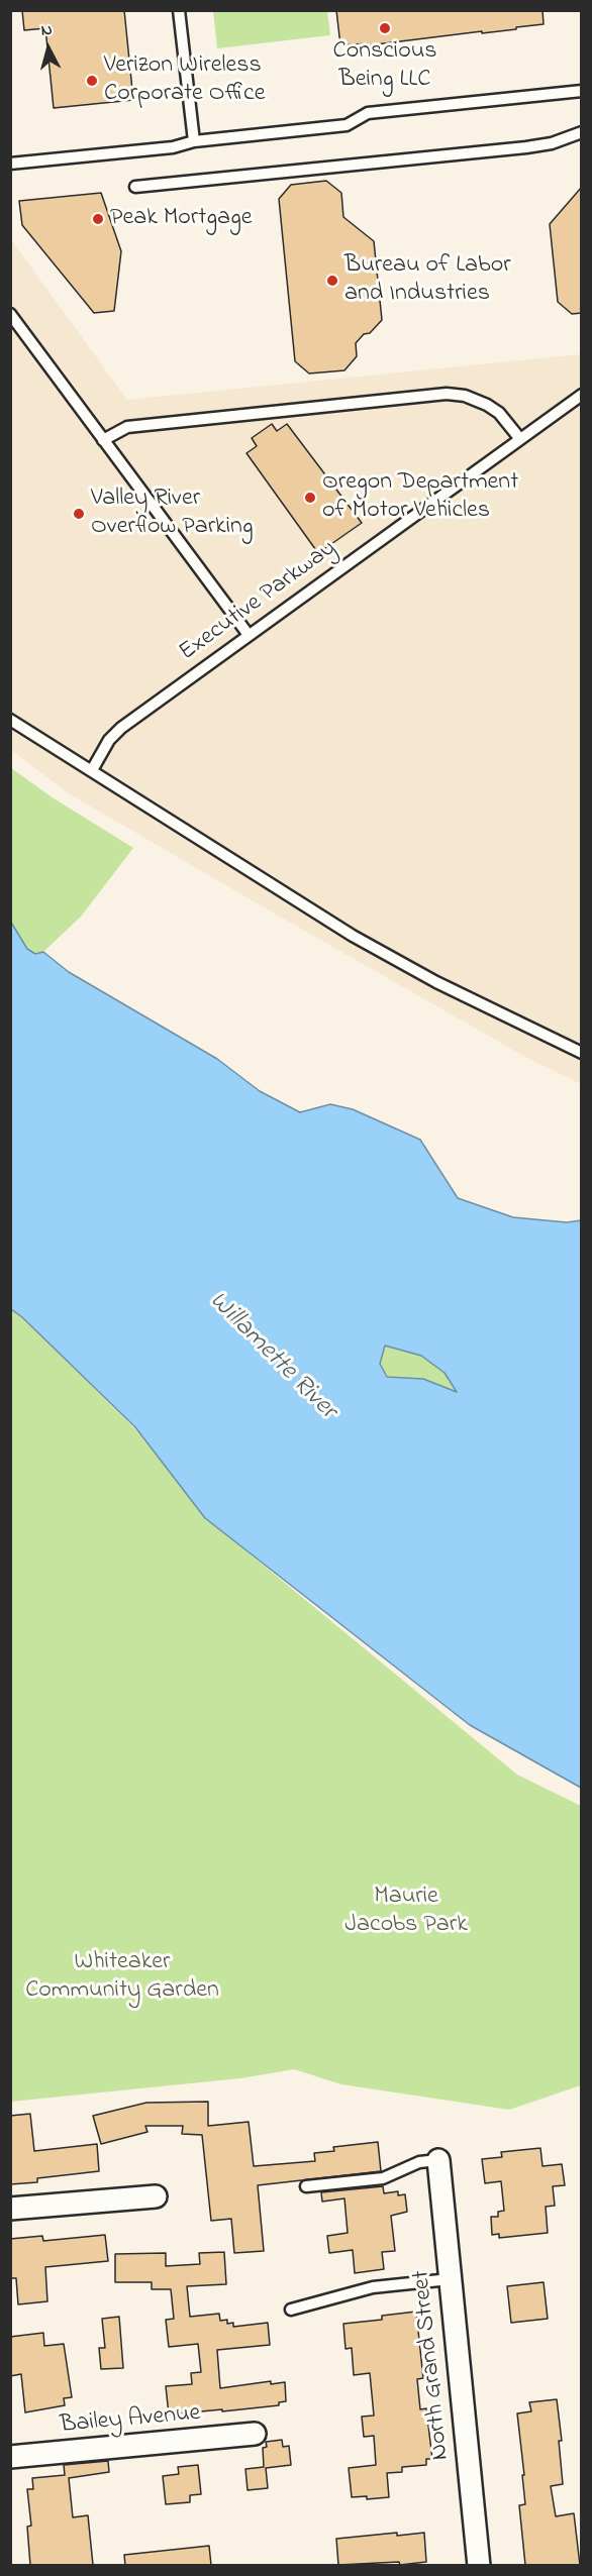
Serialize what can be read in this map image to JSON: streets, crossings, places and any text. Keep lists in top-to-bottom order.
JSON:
{
  "streets": {
    "street": ["North Grand Street", "Bailey Avenue"],
    "lane": ["Executive Parkway"]
  },
  "water": ["Willamette River"],
  "parks": ["Maurie Jacobs Park", "Whiteaker Community Garden"],
  "places": [
    "Conscious Being LLC",
    "Verizon Wireless Corporate Office",
    "Peak Mortgage",
    "Bureau of Labor and Industries",
    "Oregon Department of Motor Vehicles",
    "Valley River Overflow Parking"
  ],
  "north": "top"
}
